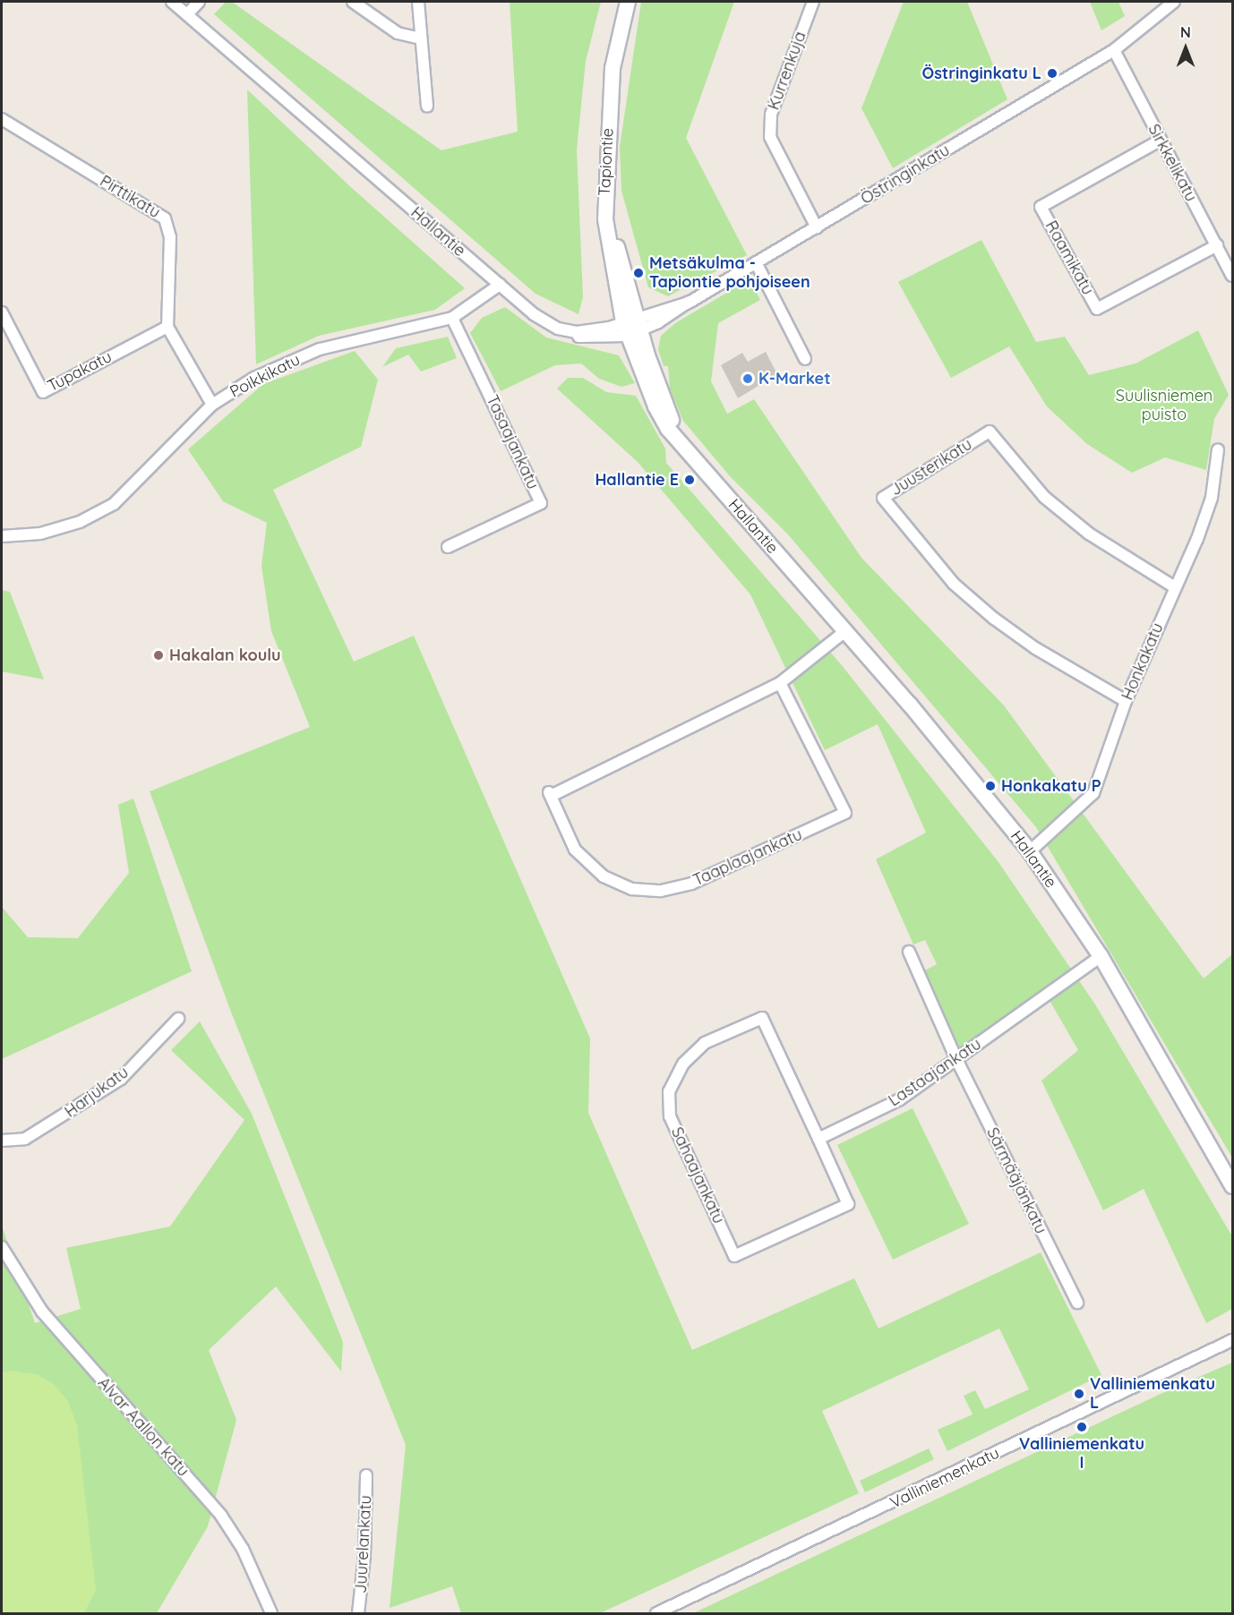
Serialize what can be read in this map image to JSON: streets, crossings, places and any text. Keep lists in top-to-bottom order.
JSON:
{
  "streets": {
    "street": [
      "Kurrenkuja",
      "Tapiontie",
      "Sirkkelikatu",
      "Östringinkatu",
      "Pirttikatu",
      "Hallantie",
      "Raamikatu",
      "Tupakatu",
      "Poikkikatu",
      "Tasaajankatu",
      "Juusterikatu",
      "Honkakatu",
      "Taaplaajankatu",
      "Lastaajankatu",
      "Harjukatu",
      "Sahaajankatu",
      "Särmääjänkatu",
      "Alvar Aallon katu",
      "Valliniemenkatu",
      "Juurelankatu"
    ]
  },
  "crossings": [
    ["Kurrenkuja", "Östringinkatu"],
    ["Tapiontie", "Hallantie"],
    ["Sirkkelikatu", "Östringinkatu"],
    ["Sirkkelikatu", "Raamikatu"],
    ["Östringinkatu", "Hallantie"],
    ["Pirttikatu", "Tupakatu"],
    ["Hallantie", "Poikkikatu"],
    ["Hallantie", "Honkakatu"],
    ["Hallantie", "Taaplaajankatu"],
    ["Hallantie", "Lastaajankatu"],
    ["Poikkikatu", "Tasaajankatu"],
    ["Juusterikatu", "Honkakatu"],
    ["Lastaajankatu", "Sahaajankatu"],
    ["Lastaajankatu", "Särmääjänkatu"]
  ],
  "parks": ["Suulisniemen puisto"],
  "places": [
    "Östringinkatu L",
    "Metsäkulma - Tapiontie pohjoiseen",
    "K-Market",
    "Hallantie E",
    "Hakalan koulu",
    "Honkakatu P",
    "Valliniemenkatu L",
    "Valliniemenkatu I"
  ],
  "north": "top"
}
